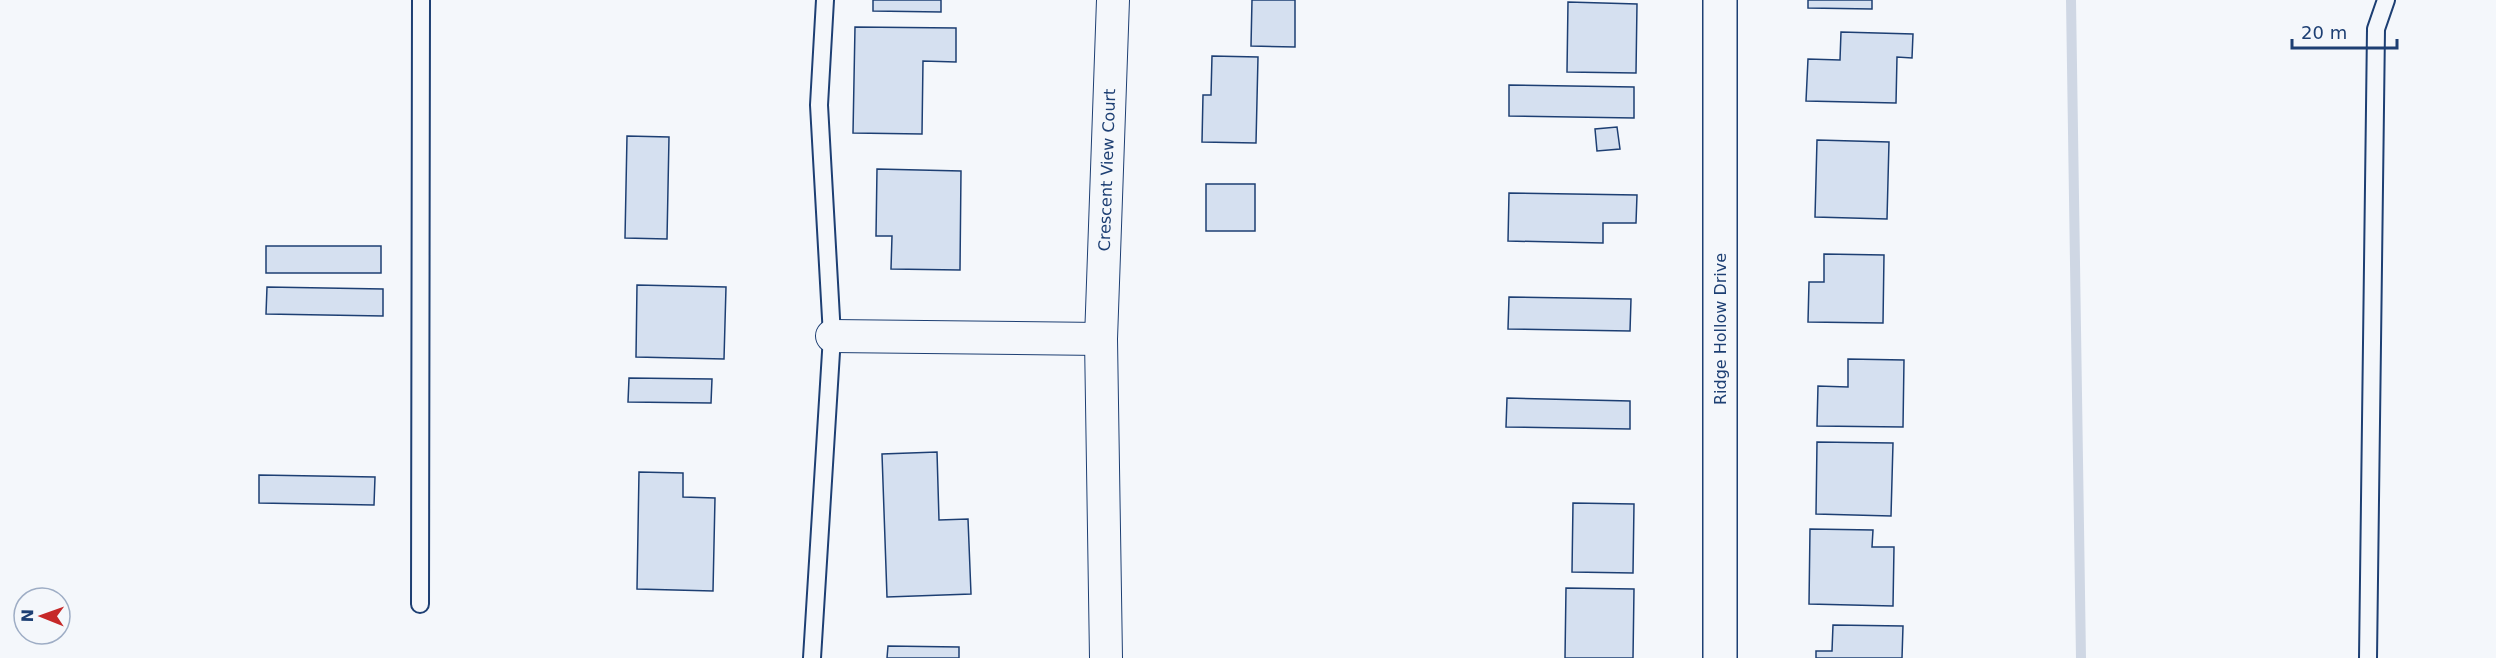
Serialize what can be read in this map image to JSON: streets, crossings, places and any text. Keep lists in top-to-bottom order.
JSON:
{
  "streets": {
    "street": ["Crescent View Court", "Ridge Hollow Drive"]
  },
  "scale_bar": "20 m",
  "north": "left"
}
